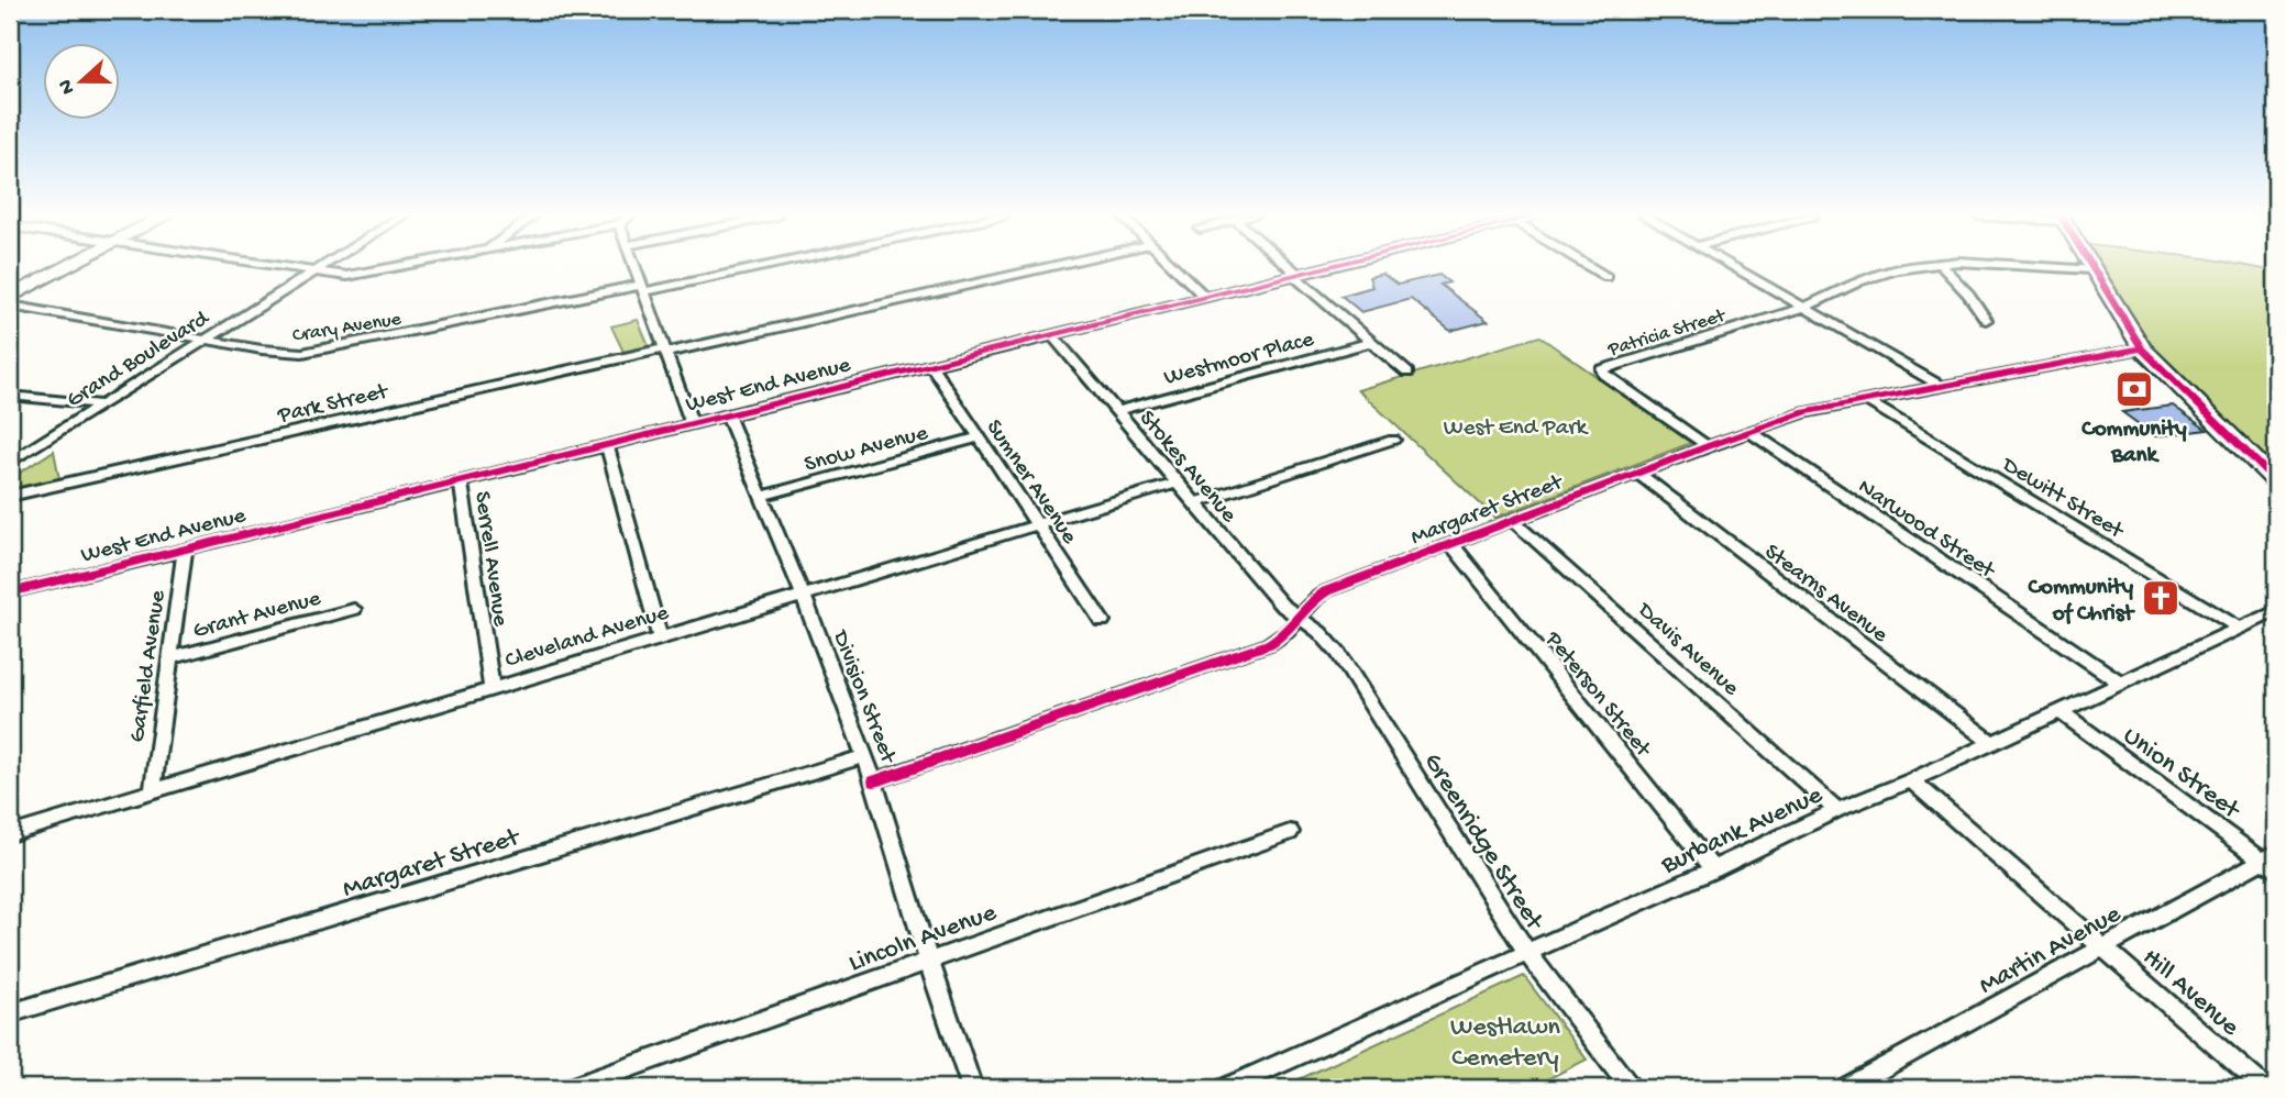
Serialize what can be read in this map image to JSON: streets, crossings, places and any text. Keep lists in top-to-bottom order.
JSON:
{
  "streets": {
    "street": [
      "Crary Avenue",
      "Patricia Street",
      "Westmoor Place",
      "Grand Boulevard",
      "West End Avenue",
      "Park Street",
      "Snow Avenue",
      "Stokes Avenue",
      "Sumner Avenue",
      "Dewitt Street",
      "Margaret Street",
      "Narwood Street",
      "Serrell Avenue",
      "Stearns Avenue",
      "Grant Avenue",
      "Cleveland Avenue",
      "Davis Avenue",
      "Garfield Avenue",
      "Peterson Street",
      "Division Street",
      "Union Street",
      "Burbank Avenue",
      "Greenridge Street",
      "Lincoln Avenue",
      "Martin Avenue",
      "Hill Avenue"
    ]
  },
  "crossings": [
    ["Crary Avenue", "Grand Boulevard"],
    ["Patricia Street", "Margaret Street"],
    ["Westmoor Place", "Stokes Avenue"],
    ["West End Avenue", "Stokes Avenue"],
    ["West End Avenue", "Sumner Avenue"],
    ["West End Avenue", "Serrell Avenue"],
    ["West End Avenue", "Garfield Avenue"],
    ["West End Avenue", "Division Street"],
    ["Snow Avenue", "Sumner Avenue"],
    ["Snow Avenue", "Division Street"],
    ["Stokes Avenue", "Margaret Street"],
    ["Stokes Avenue", "Cleveland Avenue"],
    ["Stokes Avenue", "Greenridge Street"],
    ["Sumner Avenue", "Cleveland Avenue"],
    ["Dewitt Street", "Margaret Street"],
    ["Dewitt Street", "Burbank Avenue"],
    ["Margaret Street", "Narwood Street"],
    ["Margaret Street", "Stearns Avenue"],
    ["Margaret Street", "Davis Avenue"],
    ["Margaret Street", "Peterson Street"],
    ["Margaret Street", "Division Street"],
    ["Margaret Street", "Greenridge Street"],
    ["Narwood Street", "Burbank Avenue"],
    ["Serrell Avenue", "Cleveland Avenue"],
    ["Stearns Avenue", "Burbank Avenue"],
    ["Grant Avenue", "Garfield Avenue"],
    ["Cleveland Avenue", "Garfield Avenue"],
    ["Cleveland Avenue", "Division Street"],
    ["Davis Avenue", "Burbank Avenue"],
    ["Peterson Street", "Burbank Avenue"],
    ["Division Street", "Lincoln Avenue"],
    ["Union Street", "Burbank Avenue"],
    ["Union Street", "Martin Avenue"],
    ["Burbank Avenue", "Greenridge Street"],
    ["Burbank Avenue", "Hill Avenue"],
    ["Martin Avenue", "Hill Avenue"]
  ],
  "parks": ["West End Park", "Westlawn Cemetery"],
  "places": {
    "bank": ["Community Bank"],
    "church": ["Community of Christ"]
  },
  "north": "left"
}
